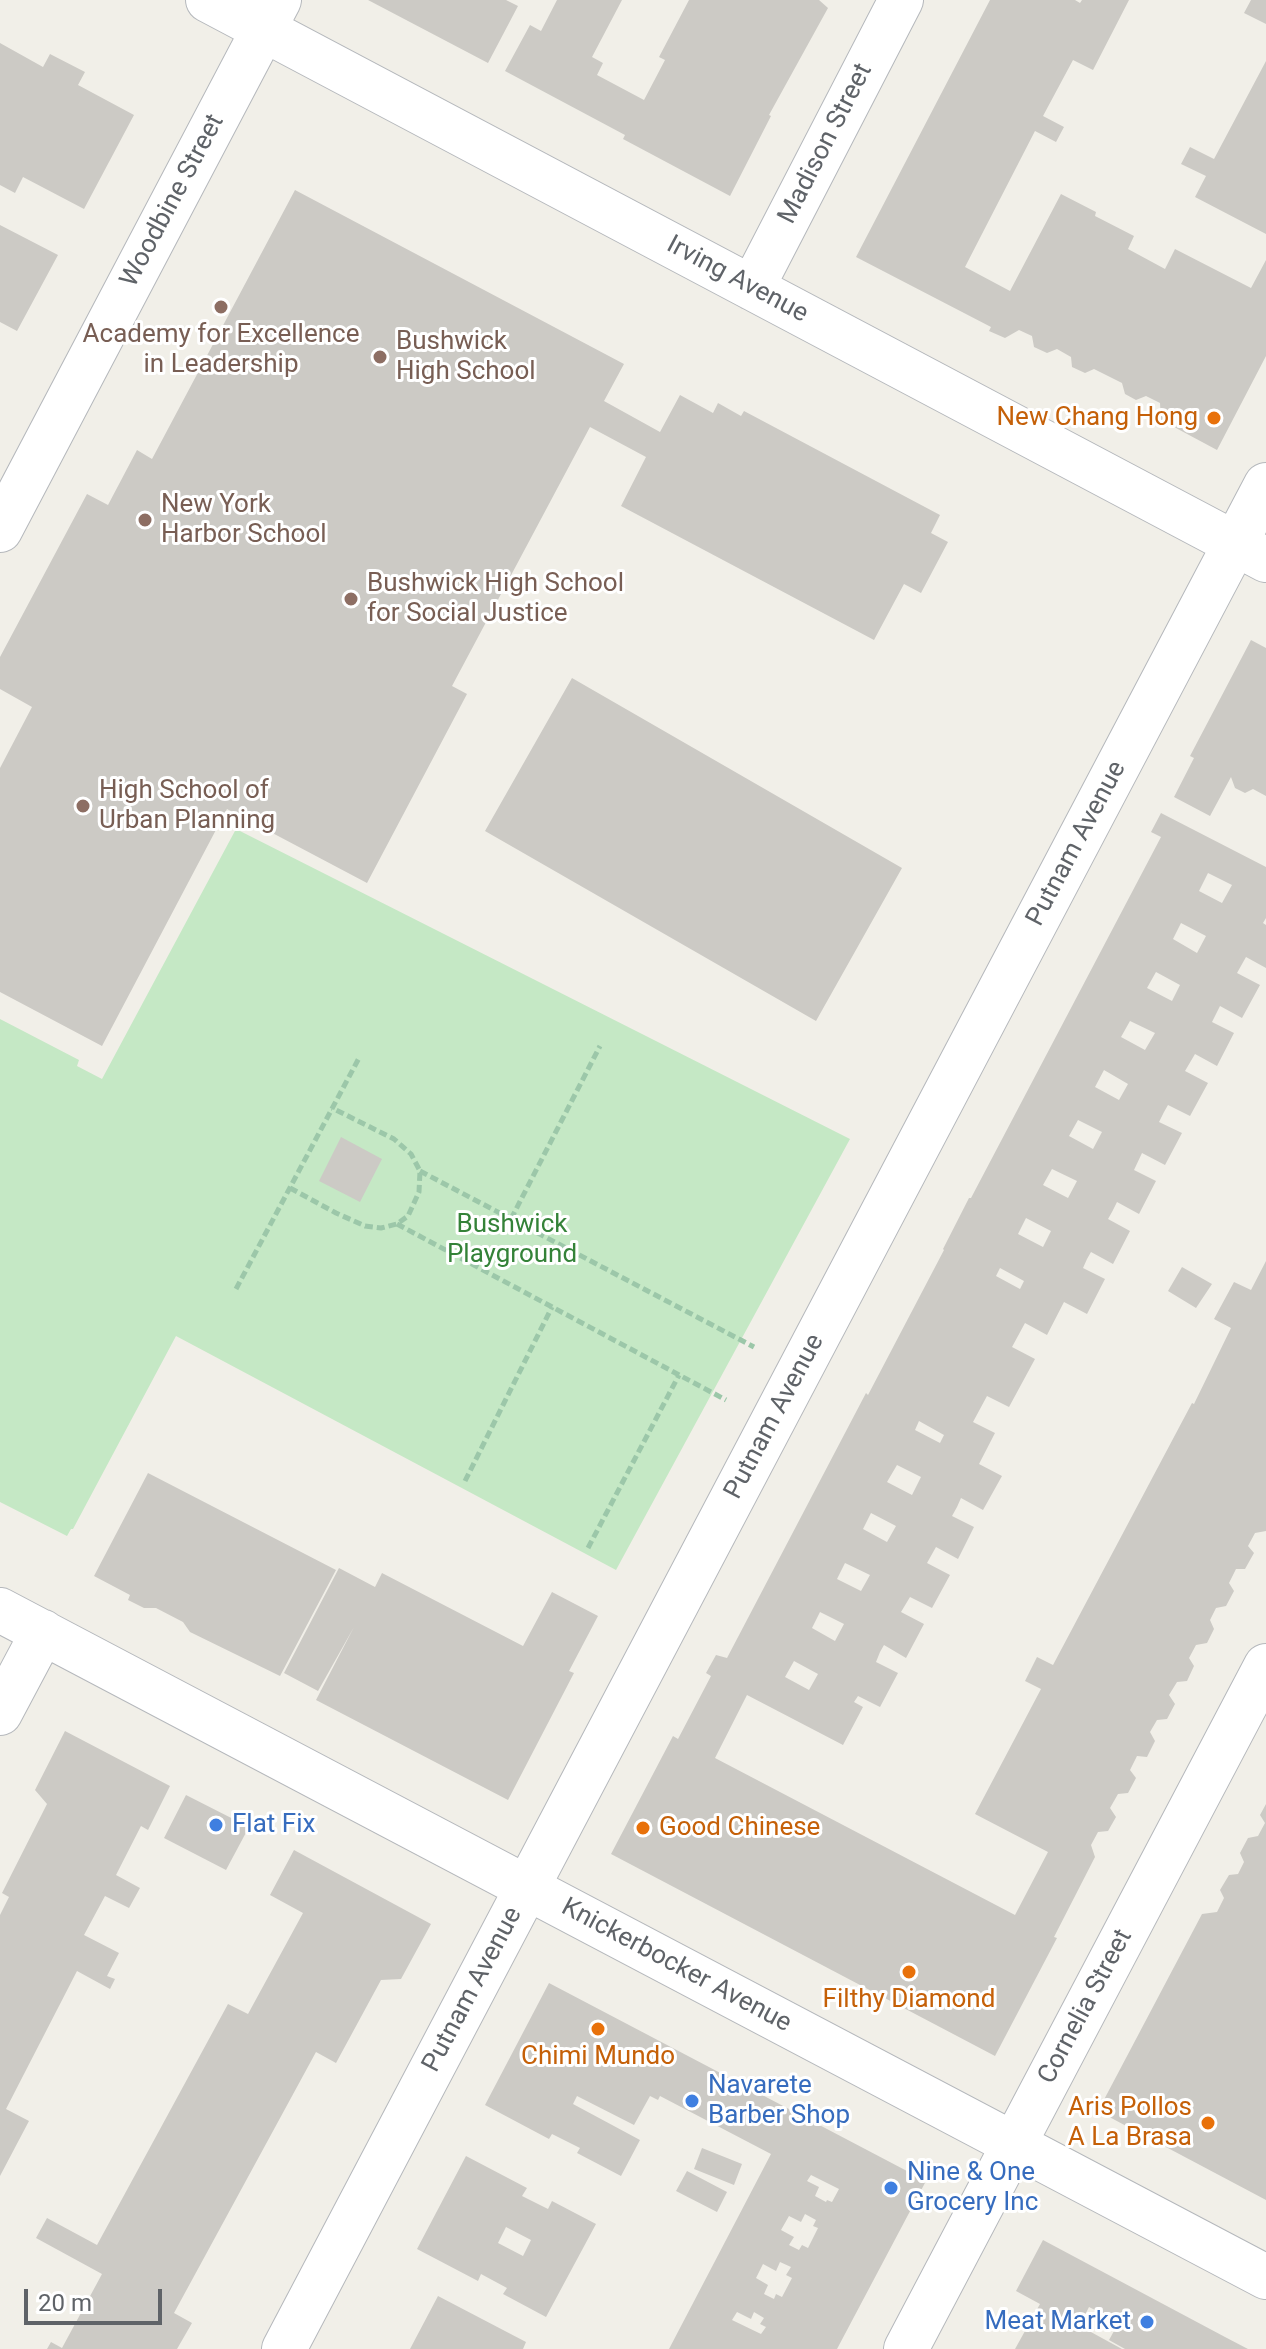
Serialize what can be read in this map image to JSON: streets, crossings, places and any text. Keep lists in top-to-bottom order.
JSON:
{
  "streets": {
    "street": [
      "Madison Street",
      "Woodbine Street",
      "Irving Avenue",
      "Putnam Avenue",
      "Knickerbocker Avenue",
      "Cornelia Street"
    ]
  },
  "crossings": [
    ["Madison Street", "Irving Avenue"],
    ["Woodbine Street", "Irving Avenue"],
    ["Irving Avenue", "Putnam Avenue"],
    ["Putnam Avenue", "Knickerbocker Avenue"],
    ["Knickerbocker Avenue", "Cornelia Street"]
  ],
  "parks": ["Bushwick Playground"],
  "places": [
    "Academy for Excellence in Leadership",
    "Bushwick High School",
    "New Chang Hong",
    "New York Harbor School",
    "Bushwick High School for Social Justice",
    "High School of Urban Planning",
    "Flat Fix",
    "Good Chinese",
    "Filthy Diamond",
    "Chimi Mundo",
    "Navarete Barber Shop",
    "Aris Pollos A La Brasa",
    "Nine & One Grocery Inc",
    "Meat Market"
  ],
  "scale_bar": "20 m"
}
